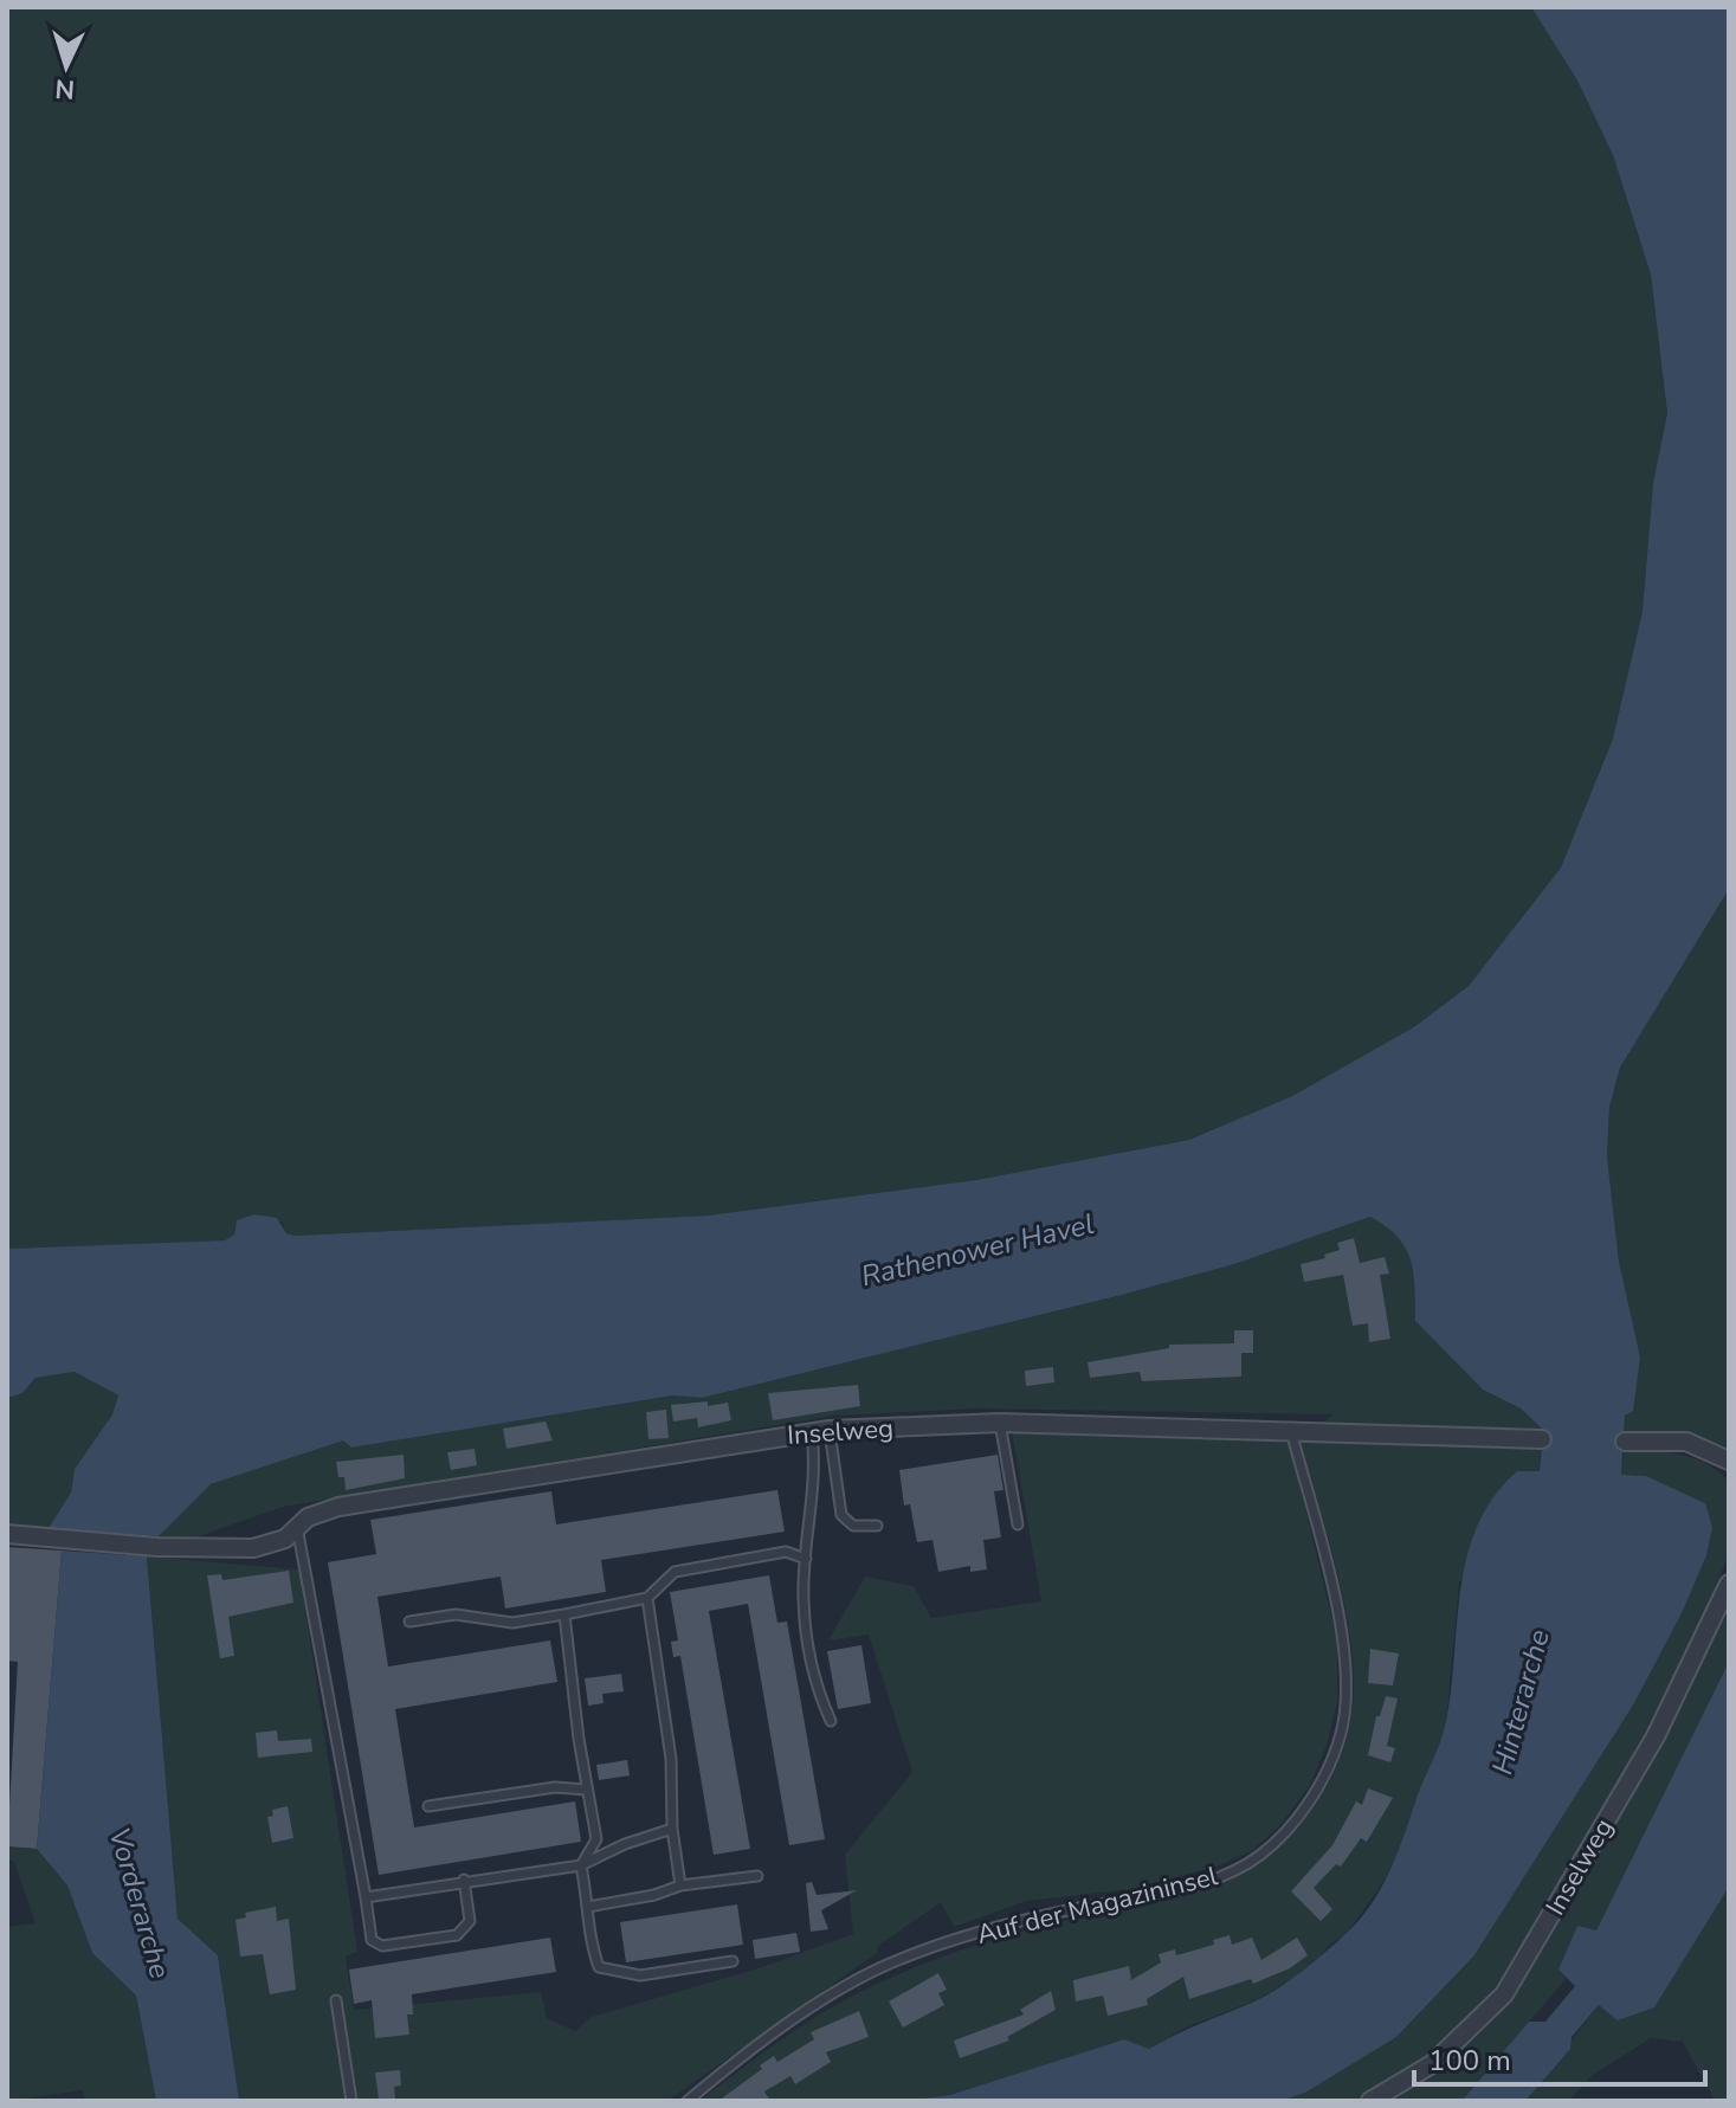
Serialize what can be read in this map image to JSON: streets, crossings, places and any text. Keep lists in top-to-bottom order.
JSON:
{
  "streets": {
    "street": ["Inselweg"],
    "lane": ["Auf der Magazininsel"]
  },
  "crossings": [
    ["Inselweg", "Auf der Magazininsel"]
  ],
  "water": ["Rathenower Havel", "Hinterarche", "Vorderarche"],
  "scale_bar": "100 m",
  "north": "bottom"
}
